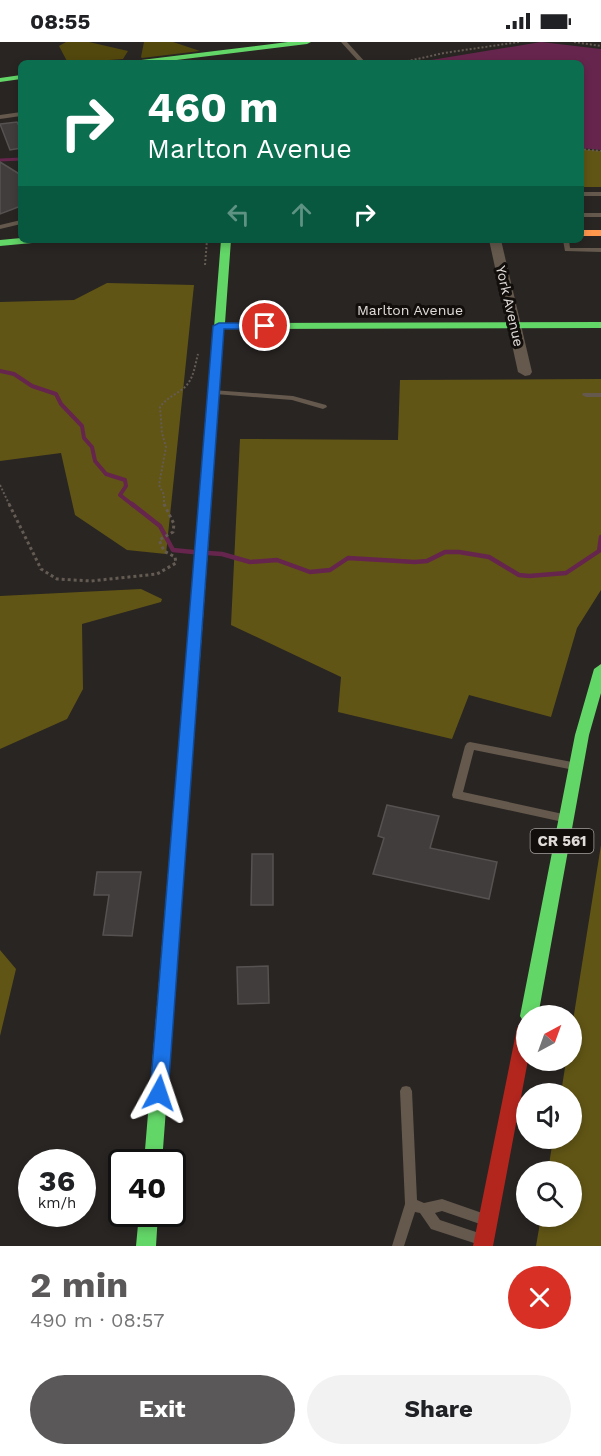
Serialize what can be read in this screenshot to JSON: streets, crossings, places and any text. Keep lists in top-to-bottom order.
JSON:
{
  "streets": {
    "street": ["York Avenue", "Marlton Avenue", "CR 561"]
  },
  "crossings": [
    ["York Avenue", "Marlton Avenue"]
  ],
  "north": "top right",
  "page": {
    "status": "08:55",
    "turn": ["460 m", "Marlton Avenue"],
    "speed": "36 km/h",
    "limit": "40",
    "heading": ["2 min", "490 m · 08:57"],
    "buttons": ["Exit", "Share"]
  }
}
